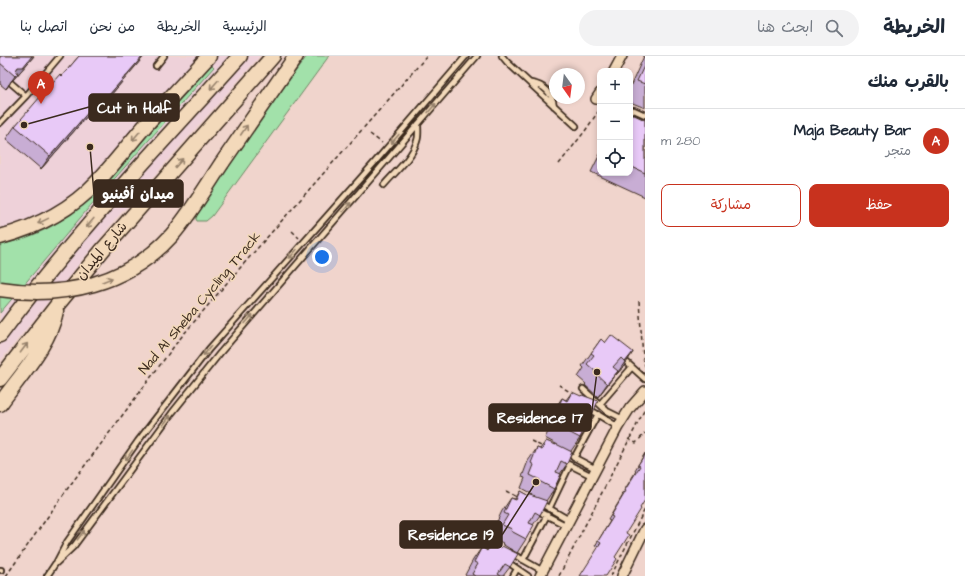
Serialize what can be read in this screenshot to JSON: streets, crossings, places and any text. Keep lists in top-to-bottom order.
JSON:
{
  "streets": {
    "main road": ["شارع الميدان"],
    "path": ["Nad Al Sheba Cycling Track"]
  },
  "places": [
    "Cut in Half",
    "ميدان أفينيو",
    "Residence 17",
    "Residence 19"
  ],
  "north": "bottom",
  "page": {
    "header": "الخريطة",
    "search": "ابحث هنا",
    "nav": [
      "الرئيسية",
      "الخريطة",
      "من نحن",
      "اتصل بنا"
    ],
    "heading": "بالقرب منك",
    "map_buttons": ["+", "−"],
    "pins": "A",
    "list": [
      {
        "mark": "A",
        "name": "Maja Beauty Bar",
        "note": "متجر",
        "value": "280 m"
      }
    ],
    "buttons": ["حفظ", "مشاركة"]
  }
}
